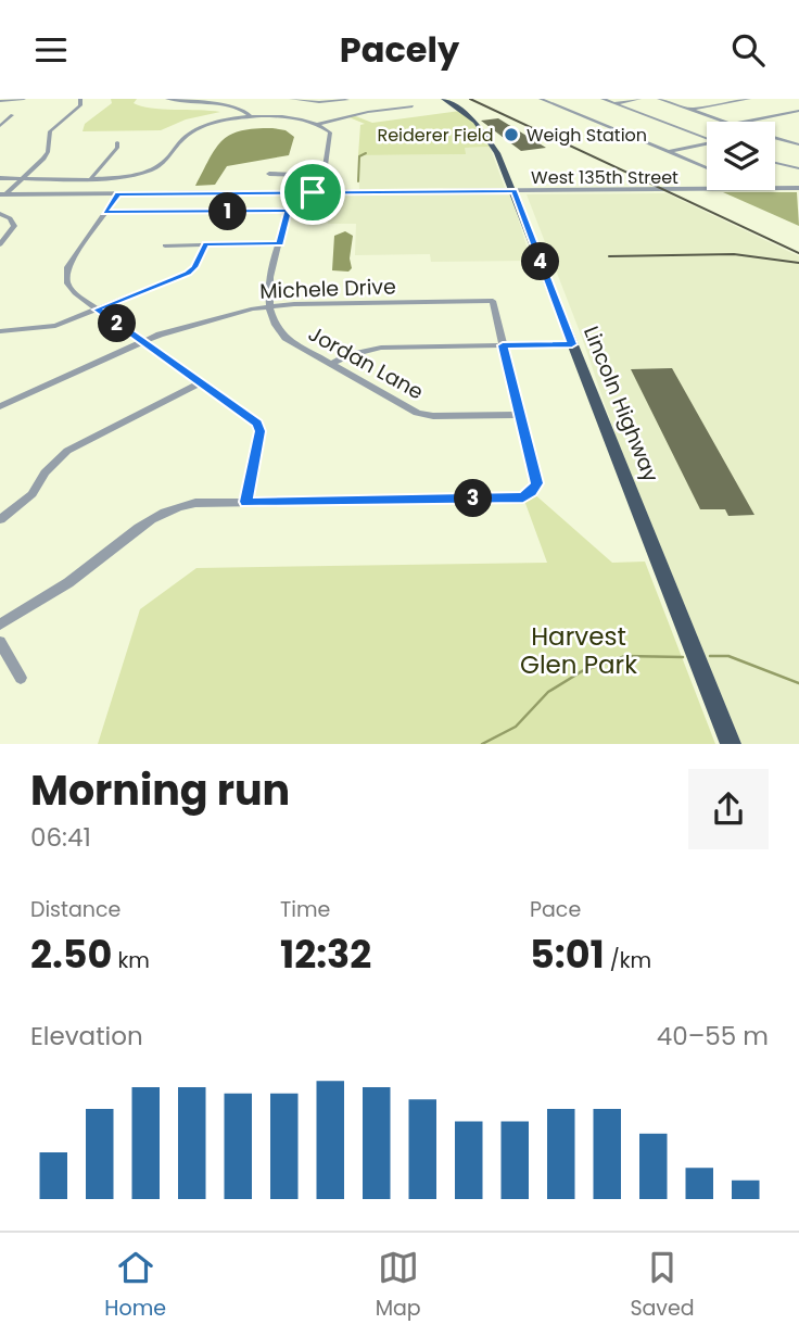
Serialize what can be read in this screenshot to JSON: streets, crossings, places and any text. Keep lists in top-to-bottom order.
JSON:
{
  "streets": {
    "main road": ["Lincoln Highway"],
    "street": ["West 135th Street", "Michele Drive", "Jordan Lane"]
  },
  "crossings": [
    ["West 135th Street", "Lincoln Highway"],
    ["Michele Drive", "Jordan Lane"]
  ],
  "parks": ["Reiderer Field", "Harvest Glen Park"],
  "places": ["Weigh Station"],
  "page": {
    "header": "Pacely",
    "pins": [
      "1",
      "4",
      "2",
      "3"
    ],
    "heading": ["Morning run", "06:41"],
    "stats": [
      ["Distance", "2.50 km"],
      ["Time", "12:32"],
      ["Pace", "5:01 /km"]
    ],
    "chart": ["Elevation", "40–55 m"],
    "tabs": ["Home", "Map", "Saved"]
  }
}
